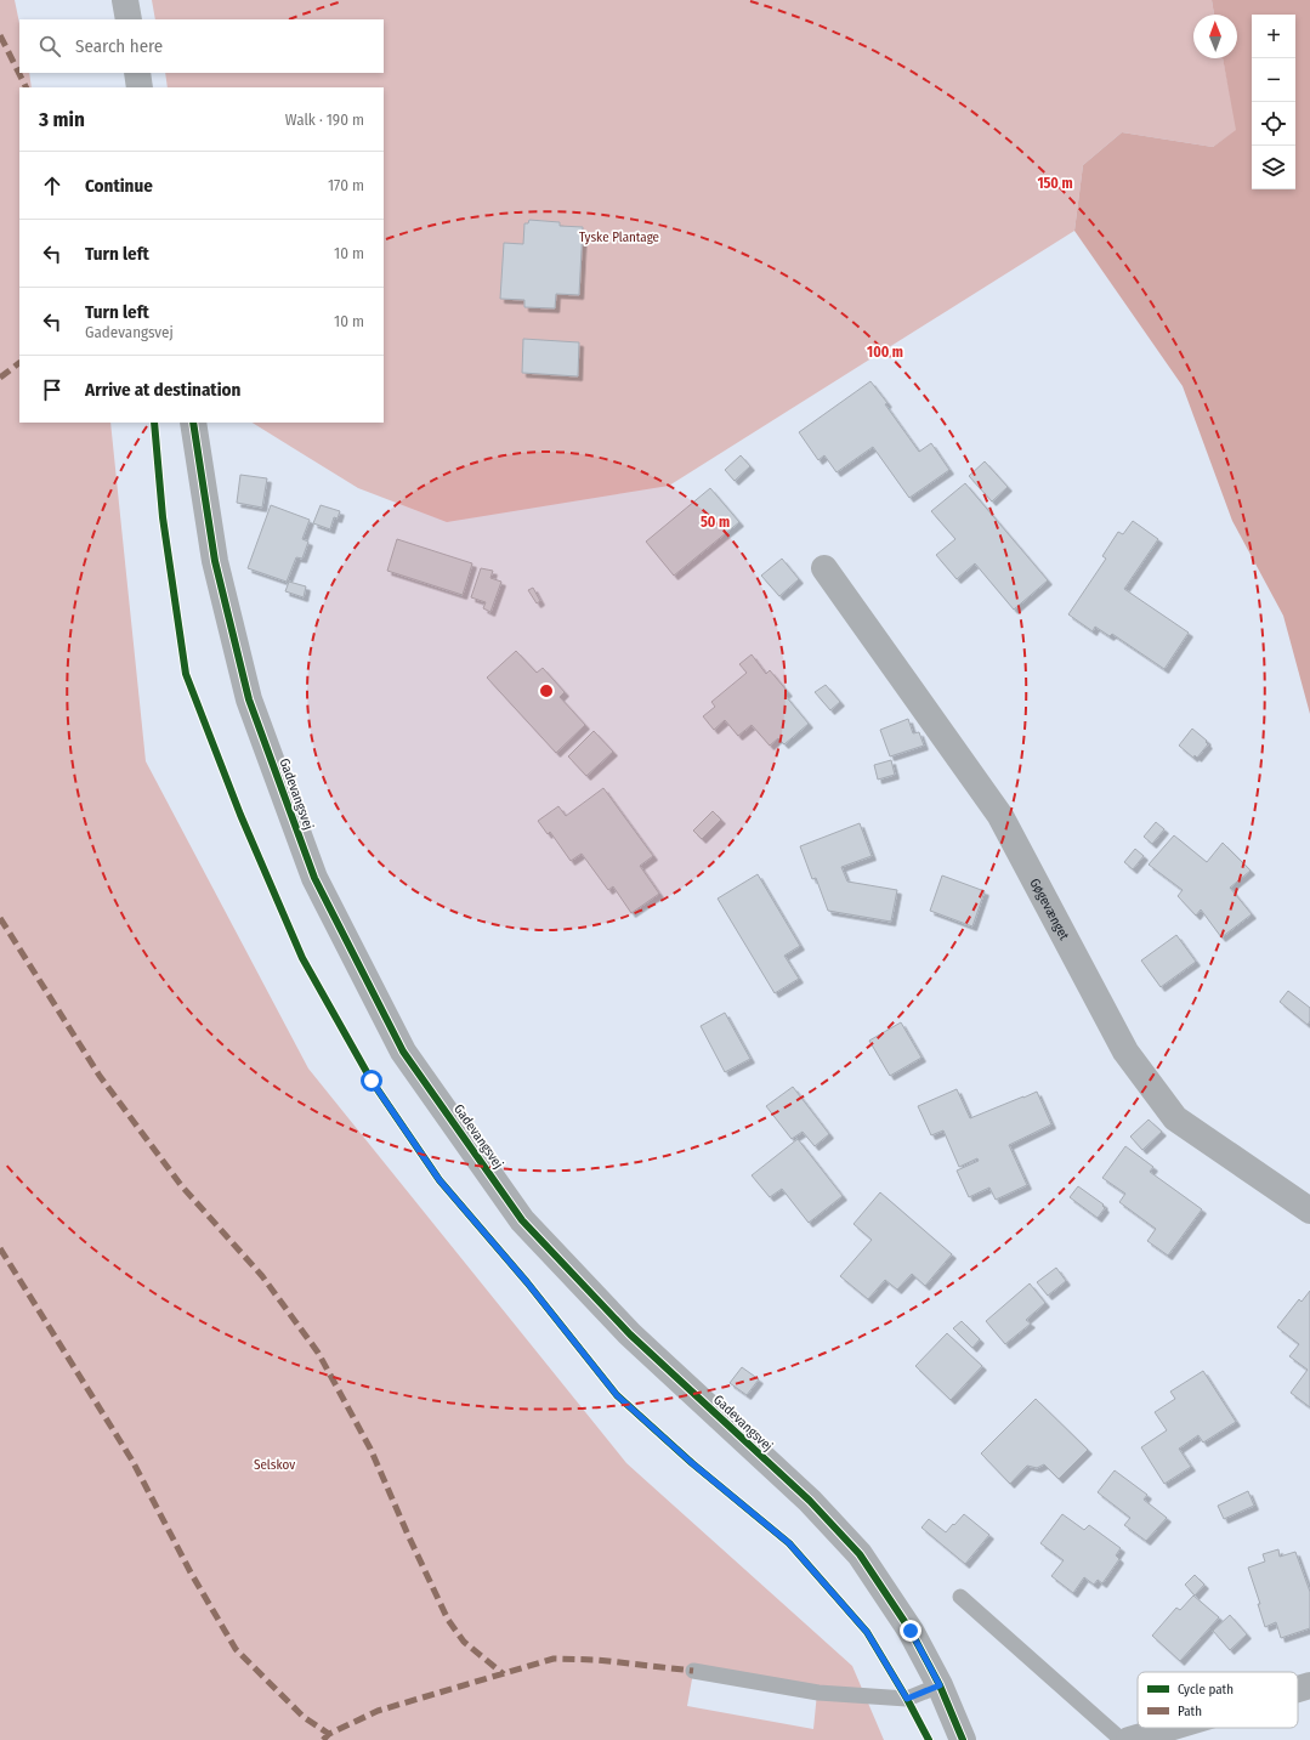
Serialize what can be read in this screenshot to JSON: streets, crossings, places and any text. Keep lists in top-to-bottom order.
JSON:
{
  "streets": {
    "street": ["Gadevangsvej", "Gøgevænget"]
  },
  "parks": ["Tyske Plantage", "Selskov"],
  "legend": ["Cycle path", "Path"],
  "north": "top",
  "page": {
    "map_buttons": ["+", "−"],
    "search": "Search here",
    "heading": ["3 min", "Walk · 190 m"],
    "list": [
      ["Continue", "170 m"],
      ["Turn left", "10 m"],
      ["Turn left", "Gadevangsvej", "10 m"],
      "Arrive at destination"
    ]
  },
  "rings": ["150 m", "100 m", "50 m"]
}
